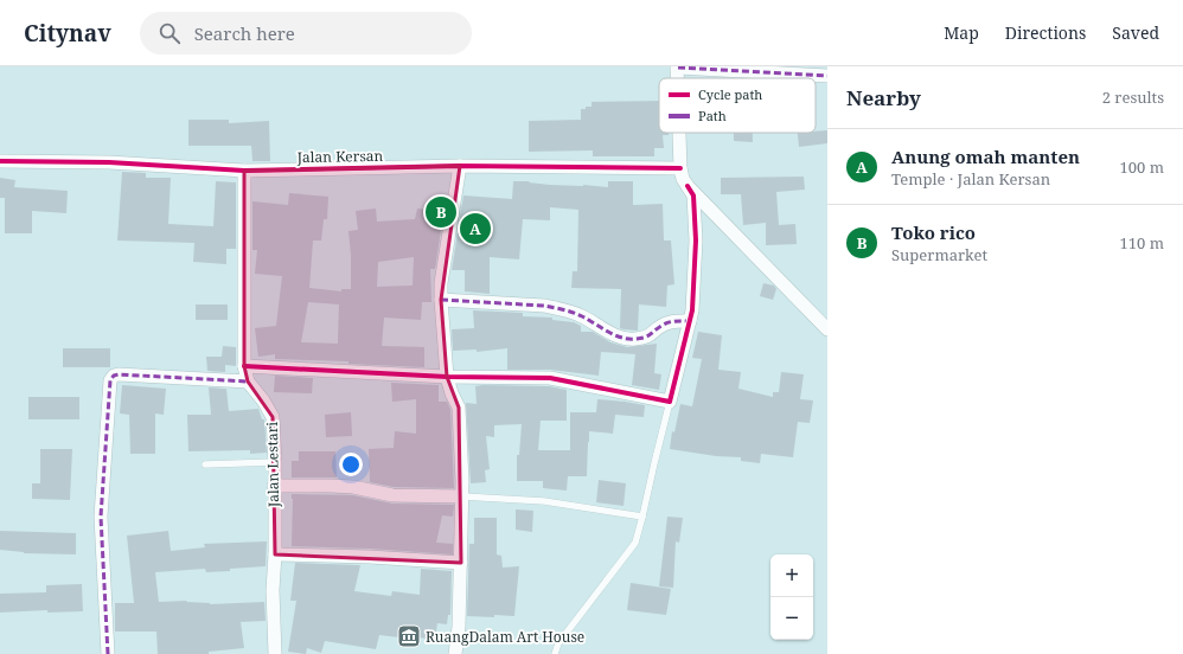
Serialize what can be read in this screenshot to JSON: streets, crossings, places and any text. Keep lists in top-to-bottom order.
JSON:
{
  "streets": {
    "street": ["Jalan Kersan", "Jalan Lestari"]
  },
  "crossings": [
    ["Jalan Kersan", "Jalan Lestari"]
  ],
  "places": {
    "museum": ["RuangDalam Art House"]
  },
  "legend": ["Cycle path", "Path"],
  "page": {
    "header": "Citynav",
    "search": "Search here",
    "nav": ["Map", "Directions", "Saved"],
    "heading": ["Nearby", "2 results"],
    "list": [
      {
        "mark": "A",
        "name": "Anung omah manten",
        "note": "Temple · Jalan Kersan",
        "value": "100 m"
      },
      {
        "mark": "B",
        "name": "Toko rico",
        "note": "Supermarket",
        "value": "110 m"
      }
    ],
    "pins": ["B", "A"],
    "map_buttons": ["+", "−"]
  }
}
